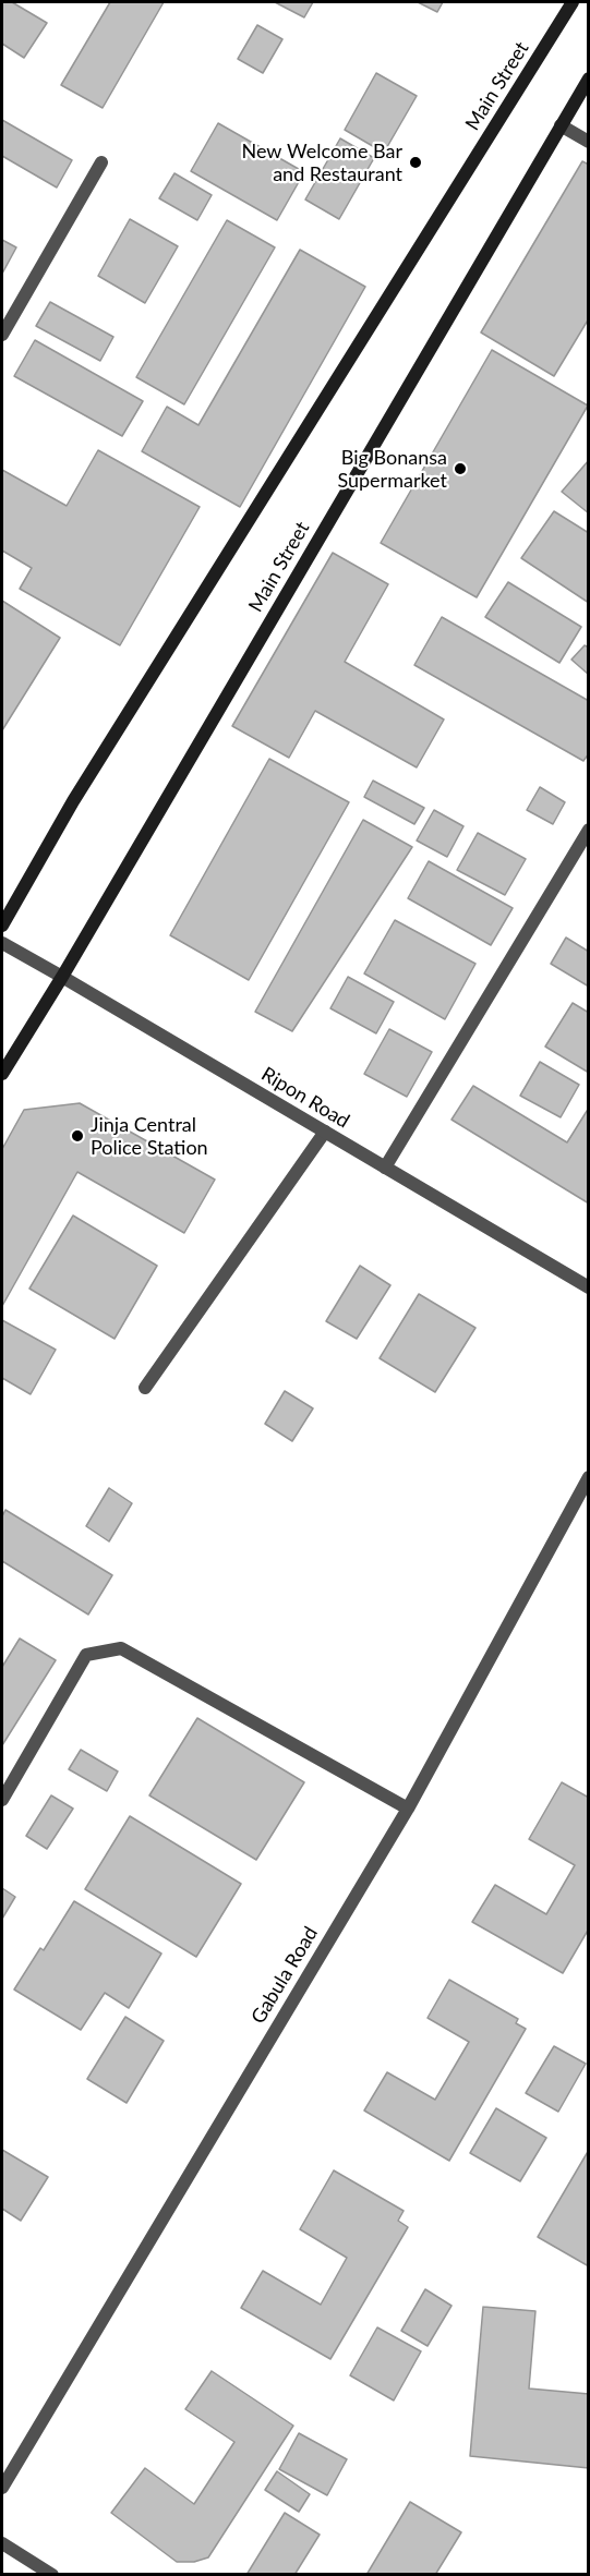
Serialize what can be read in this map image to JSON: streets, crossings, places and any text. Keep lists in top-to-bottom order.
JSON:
{
  "streets": {
    "street": ["Main Street", "Ripon Road", "Gabula Road"]
  },
  "crossings": [
    ["Main Street", "Ripon Road"]
  ],
  "places": ["New Welcome Bar and Restaurant", "Big Bonansa Supermarket", "Jinja Central Police Station"]
}
